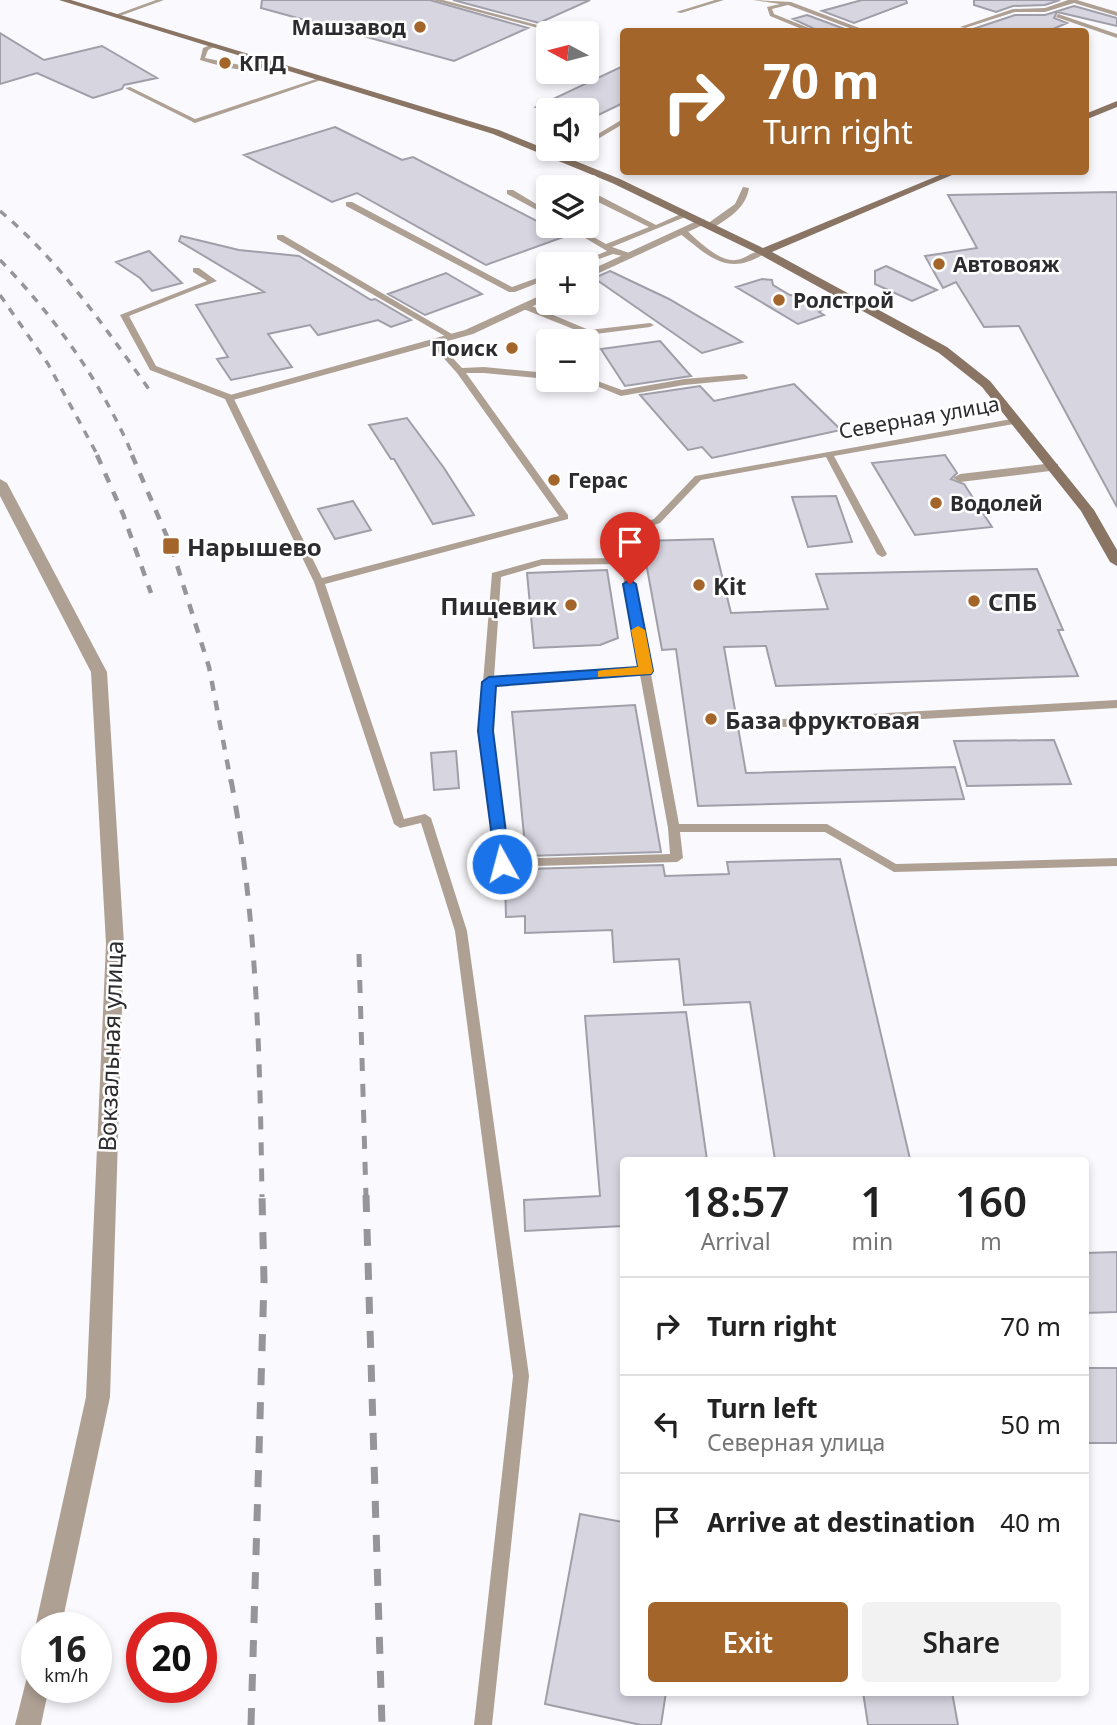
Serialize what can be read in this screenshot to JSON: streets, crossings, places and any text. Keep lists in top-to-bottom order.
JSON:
{
  "streets": {
    "main road": ["Северная улица"],
    "street": ["Вокзальная улица"]
  },
  "places": {
    "other": [
      "Машзавод",
      "КПД",
      "Автовояж",
      "Ролстрой",
      "Поиск",
      "Герас",
      "Водолей",
      "Kit",
      "СПБ",
      "Пищевик",
      "База фруктовая"
    ],
    "transit": ["Нарышево"]
  },
  "north": "left",
  "page": {
    "map_buttons": ["+", "−"],
    "turn": ["70 m", "Turn right"],
    "eta": [
      "18:57",
      "Arrival",
      "1",
      "min",
      "160",
      "m"
    ],
    "list": [
      {
        "name": "Turn right",
        "value": "70 m"
      },
      {
        "name": "Turn left",
        "note": "Северная улица",
        "value": "50 m"
      },
      {
        "name": "Arrive at destination",
        "value": "40 m"
      }
    ],
    "buttons": ["Exit", "Share"],
    "speed": "16 km/h",
    "limit": "20"
  }
}
